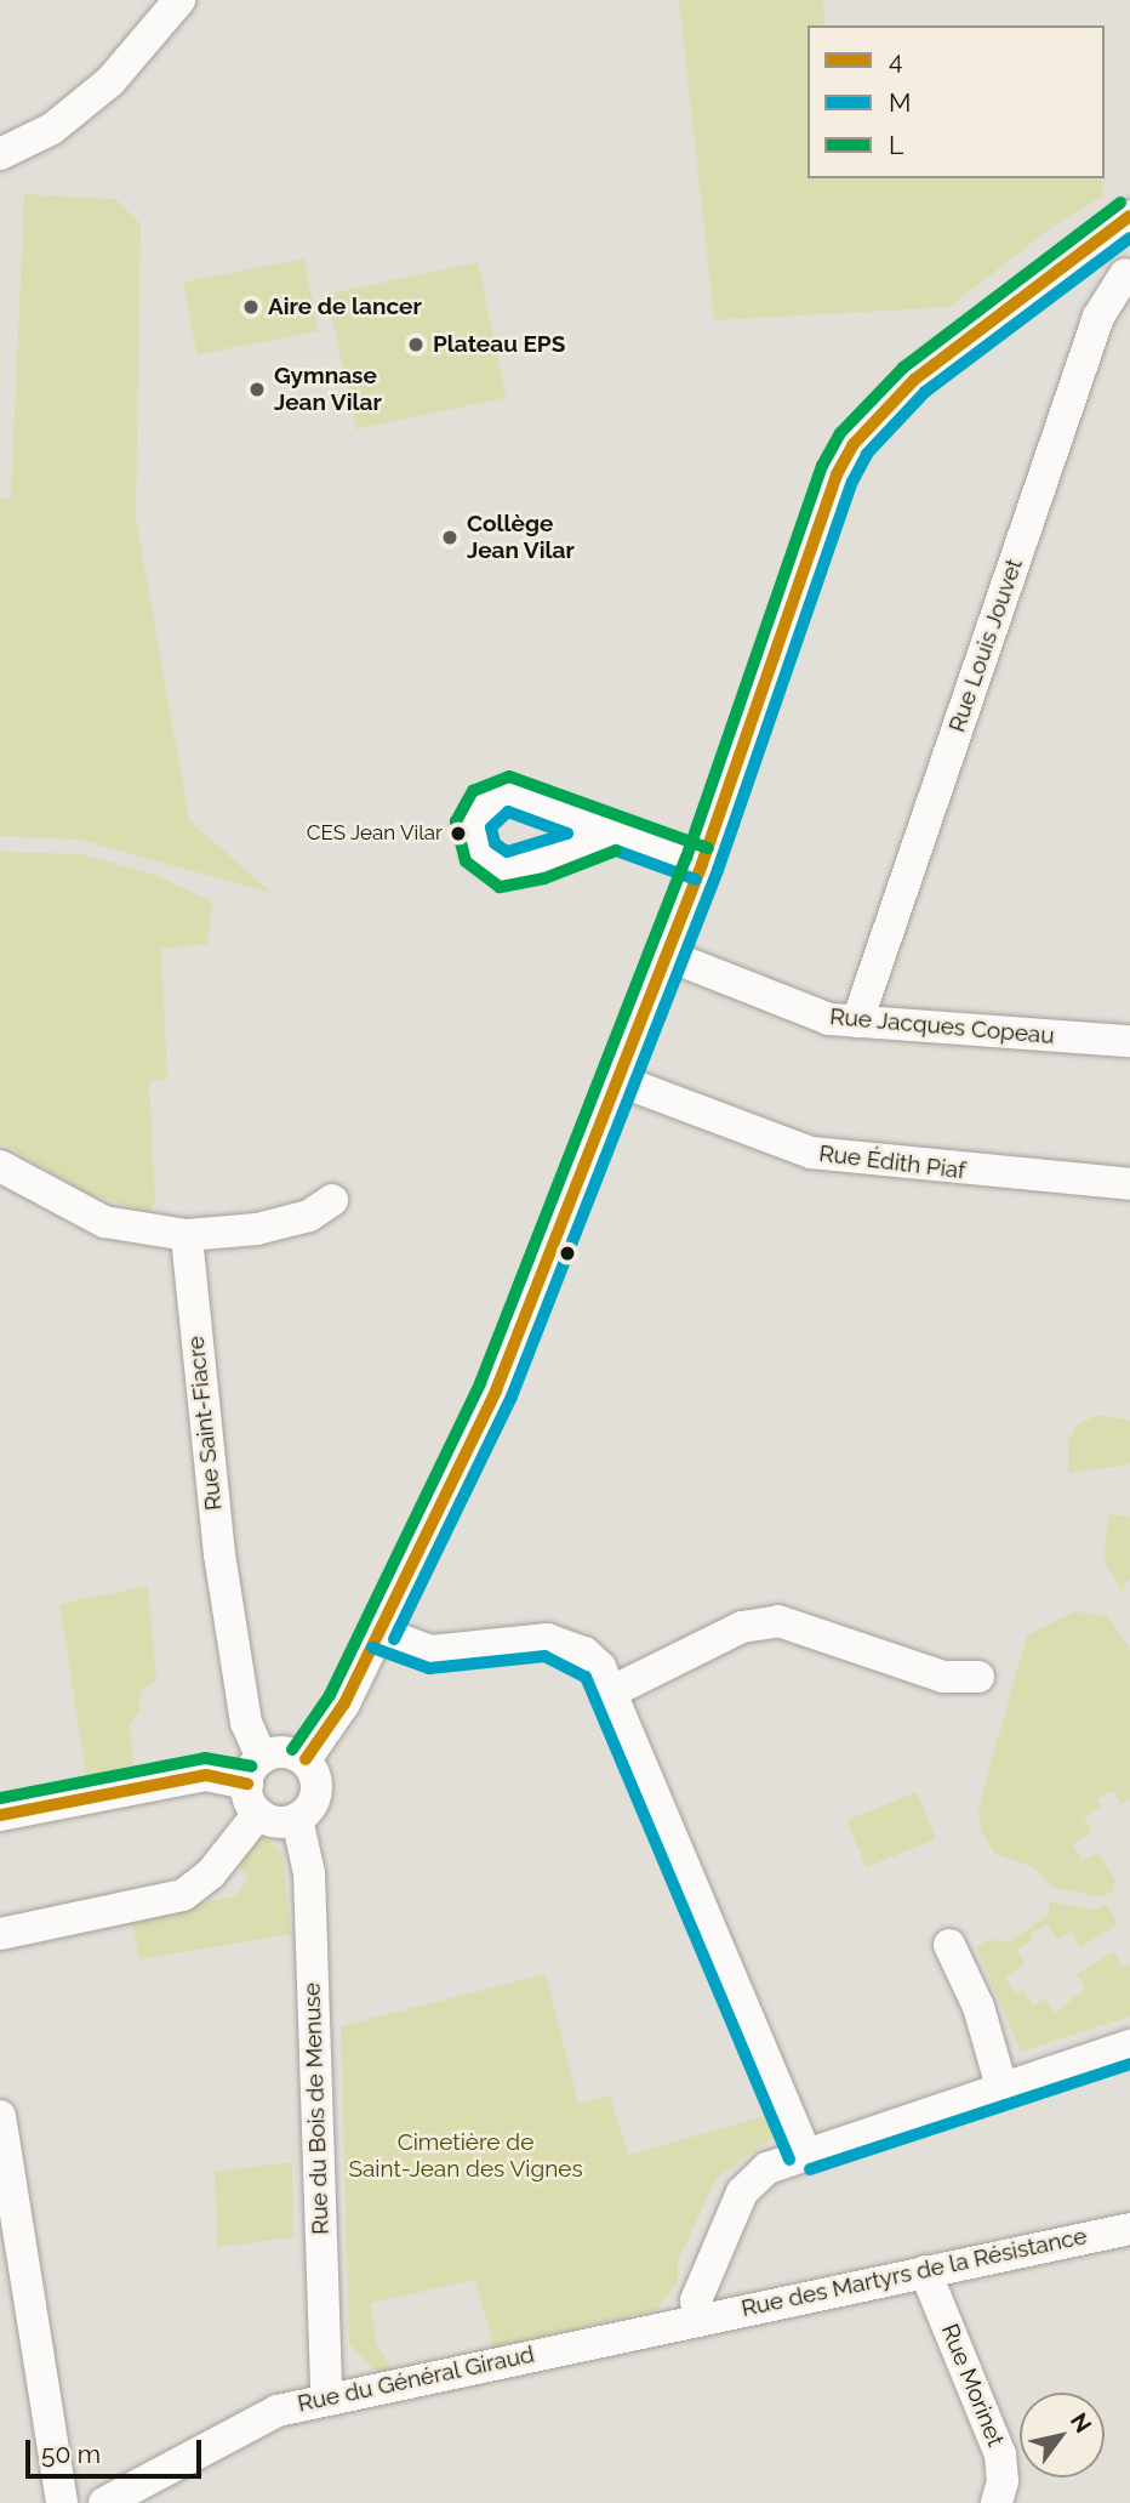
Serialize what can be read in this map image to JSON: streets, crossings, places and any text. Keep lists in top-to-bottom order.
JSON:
{
  "streets": {
    "street": [
      "Rue Louis Jouvet",
      "Rue Jacques Copeau",
      "Rue Édith Piaf",
      "Rue Saint-Fiacre",
      "Rue du Bois de Menuse",
      "Rue des Martyrs de la Résistance",
      "Rue du Général Giraud",
      "Rue Morinet"
    ]
  },
  "crossings": [
    ["Rue Louis Jouvet", "Rue Jacques Copeau"],
    ["Rue Saint-Fiacre", "Rue du Bois de Menuse"],
    ["Rue du Bois de Menuse", "Rue du Général Giraud"],
    ["Rue des Martyrs de la Résistance", "Rue du Général Giraud"],
    ["Rue des Martyrs de la Résistance", "Rue Morinet"]
  ],
  "parks": ["Cimetière de Saint-Jean des Vignes"],
  "places": [
    "Aire de lancer",
    "Plateau EPS",
    "Gymnase Jean Vilar",
    "Collège Jean Vilar",
    "CES Jean Vilar"
  ],
  "lines": ["transit line L", "transit line 4", "transit line M"],
  "legend": ["4", "M", "L"],
  "scale_bar": "50 m",
  "north": "top right"
}
